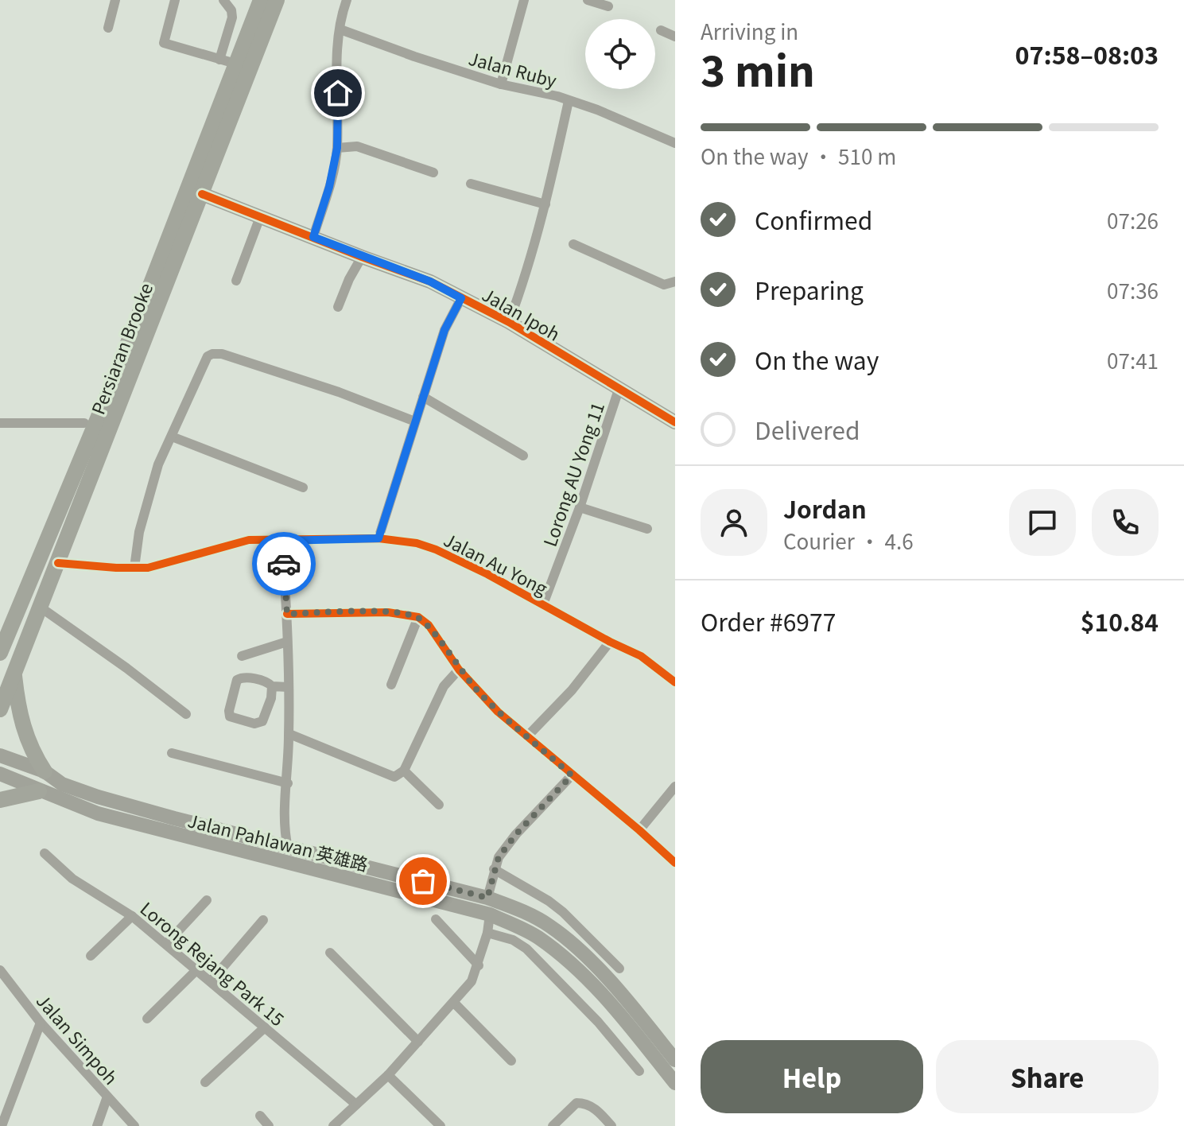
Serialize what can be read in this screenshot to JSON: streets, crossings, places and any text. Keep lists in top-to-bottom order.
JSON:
{
  "streets": {
    "main road": ["Jalan Ipoh", "Persiaran Brooke", "Jalan Pahlawan 英雄路"],
    "street": [
      "Jalan Ruby",
      "Lorong AU Yong 11",
      "Jalan Au Yong",
      "Lorong Rejang Park 15",
      "Jalan Simpoh"
    ]
  },
  "crossings": [
    ["Jalan Ipoh", "Persiaran Brooke"],
    ["Jalan Ipoh", "Lorong AU Yong 11"],
    ["Persiaran Brooke", "Jalan Au Yong"],
    ["Lorong AU Yong 11", "Jalan Au Yong"]
  ],
  "page": {
    "heading": ["3 min", "Arriving in", "07:58–08:03"],
    "panel": [
      "Jordan",
      "Courier · 4.6",
      "Order #6977",
      "$10.84"
    ],
    "bar": "On the way · 510 m",
    "list": [
      ["Confirmed", "07:26"],
      ["Preparing", "07:36"],
      ["On the way", "07:41"],
      "Delivered"
    ],
    "buttons": ["Help", "Share"]
  }
}
